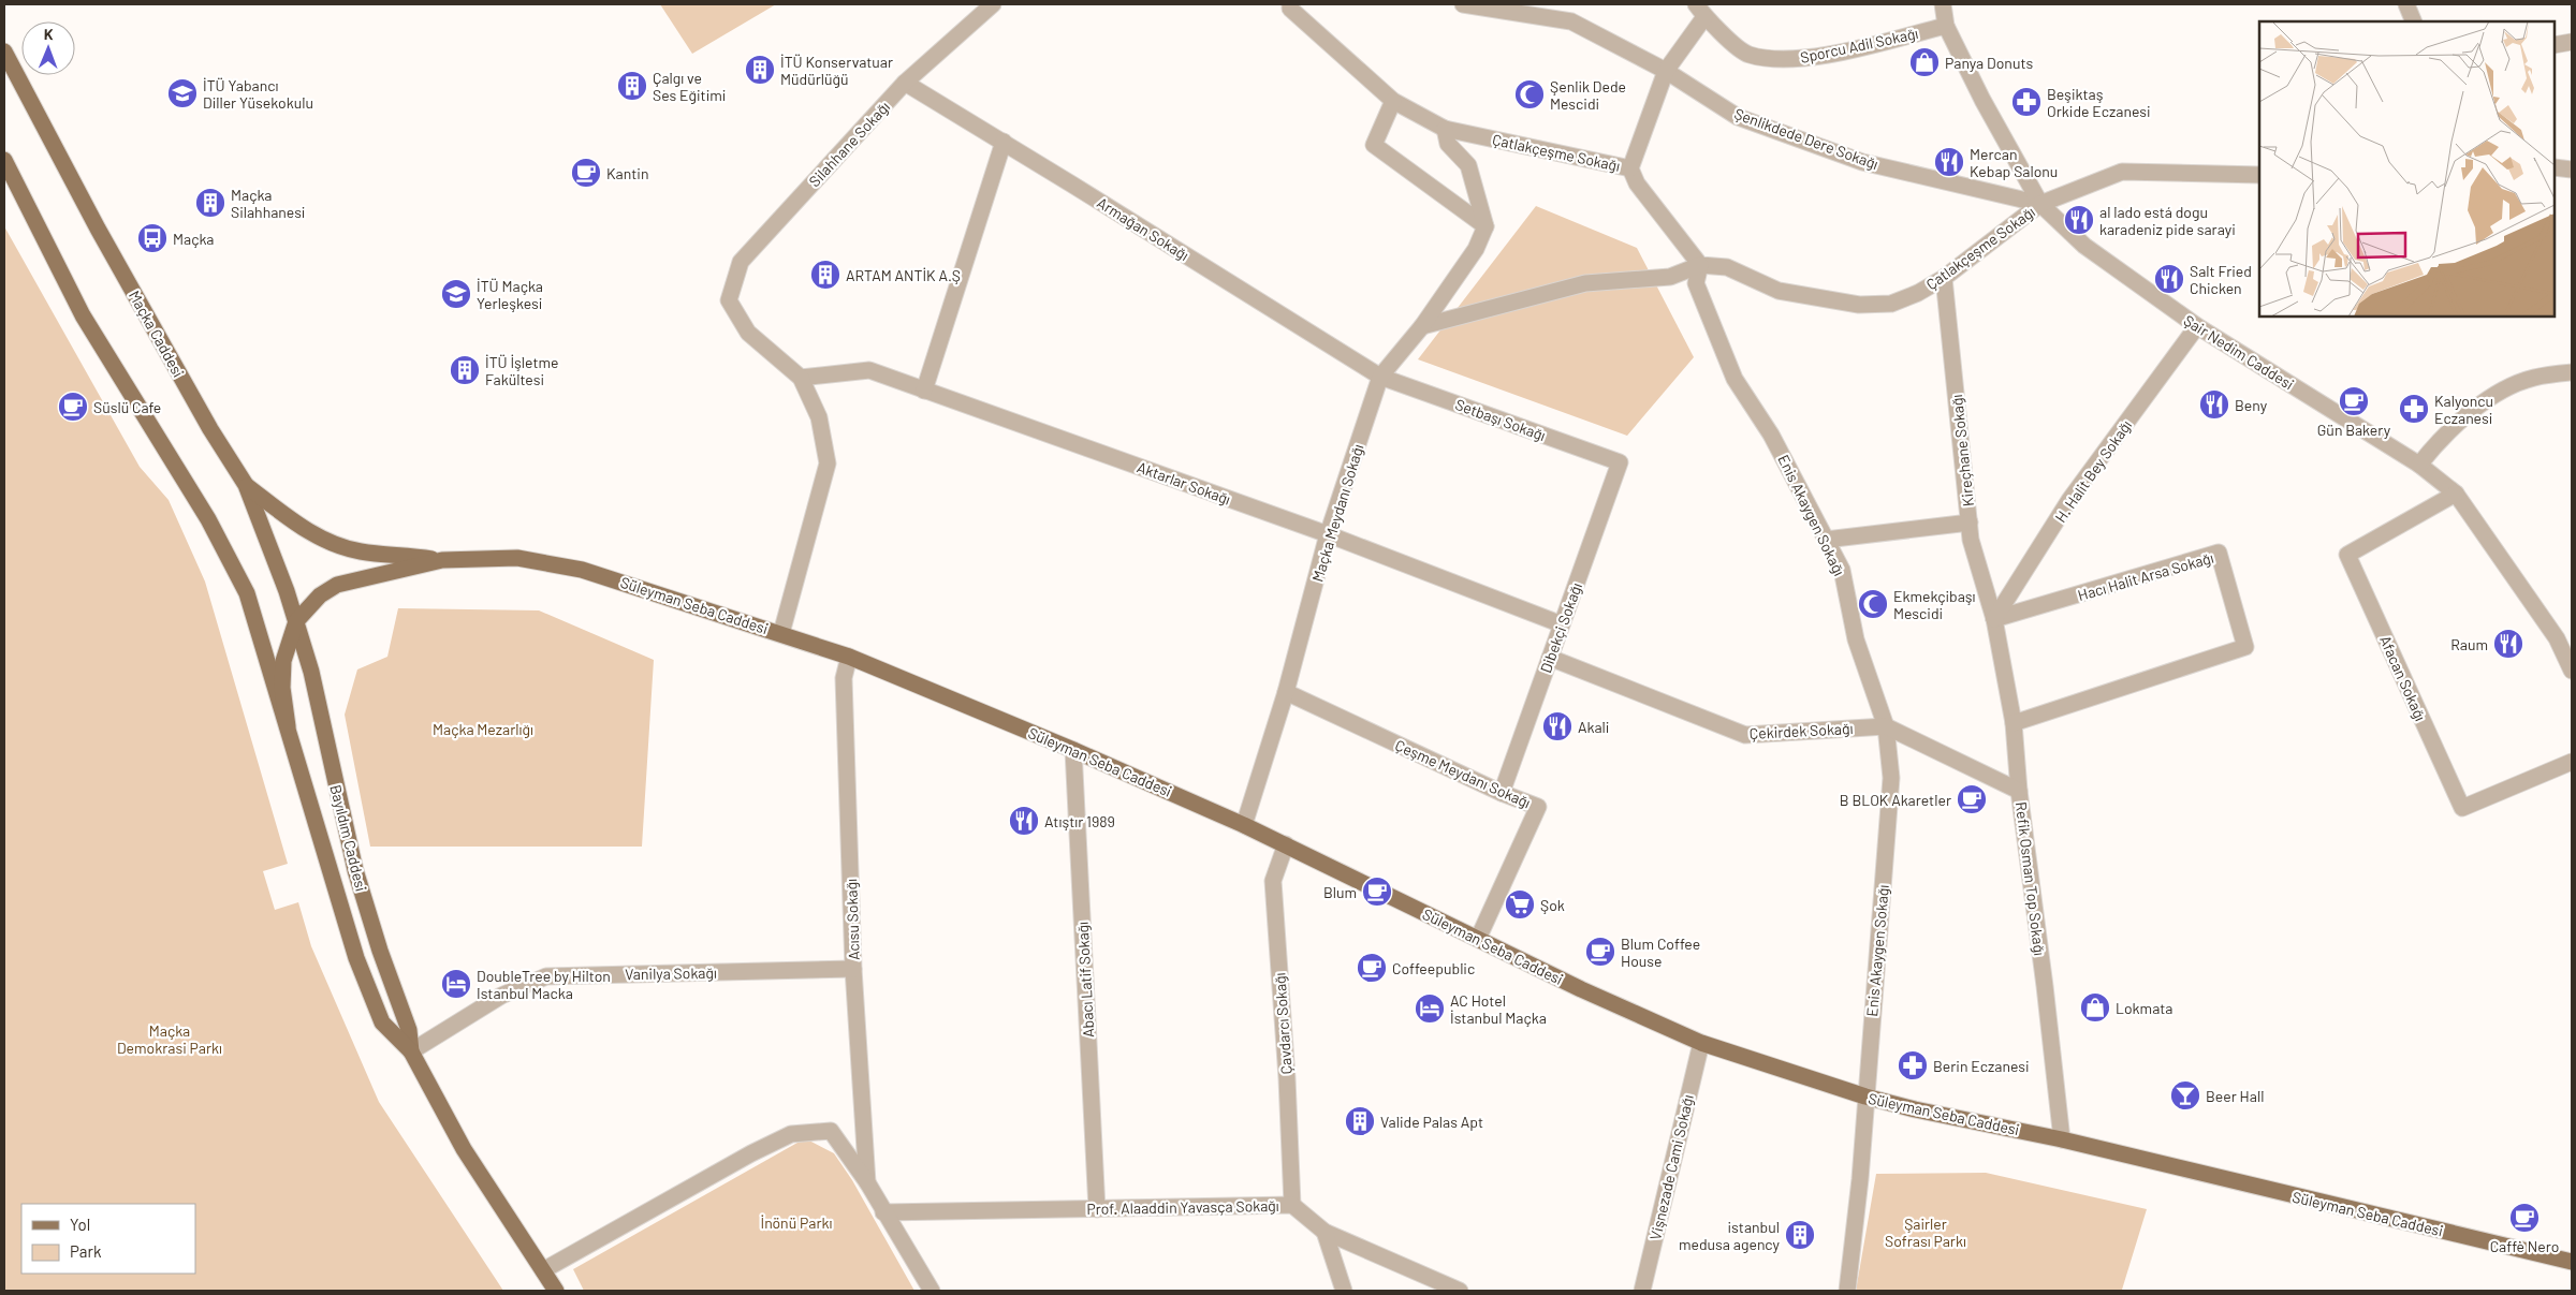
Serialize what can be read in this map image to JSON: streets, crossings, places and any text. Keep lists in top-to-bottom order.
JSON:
{
  "streets": {
    "main road": ["Maçka Caddesi", "Süleyman Seba Caddesi", "Bayıldım Caddesi"],
    "street": [
      "Sporcu Adil Sokağı",
      "Şenlikdede Dere Sokağı",
      "Silahhane Sokağı",
      "Çatlakçeşme Sokağı",
      "Armağan Sokağı",
      "Şair Nedim Caddesi",
      "Setbaşı Sokağı",
      "Kireçhane Sokağı",
      "H. Halit Bey Sokağı",
      "Aktarlar Sokağı",
      "Maçka Meydanı Sokağı",
      "Enis Akaygen Sokağı",
      "Hacı Halit Arsa Sokağı",
      "Dibekçi Sokağı",
      "Afacan Sokağı",
      "Çekirdek Sokağı",
      "Çeşme Meydanı Sokağı",
      "Refik Osman Top Sokağı",
      "Acısu Sokağı",
      "Vanilya Sokağı",
      "Abacı Latif Sokağı",
      "Çavdarcı Sokağı",
      "Vişnezade Cami Sokağı",
      "Prof. Alaaddin Yavasça Sokağı"
    ]
  },
  "crossings": [
    ["Sporcu Adil Sokağı", "Şair Nedim Caddesi"],
    ["Şenlikdede Dere Sokağı", "Çatlakçeşme Sokağı"],
    ["Şenlikdede Dere Sokağı", "Şair Nedim Caddesi"],
    ["Silahhane Sokağı", "Armağan Sokağı"],
    ["Silahhane Sokağı", "Aktarlar Sokağı"],
    ["Çatlakçeşme Sokağı", "Şair Nedim Caddesi"],
    ["Çatlakçeşme Sokağı", "Kireçhane Sokağı"],
    ["Çatlakçeşme Sokağı", "Enis Akaygen Sokağı"],
    ["Armağan Sokağı", "Setbaşı Sokağı"],
    ["Armağan Sokağı", "Maçka Meydanı Sokağı"],
    ["Maçka Caddesi", "Süleyman Seba Caddesi"],
    ["Maçka Caddesi", "Bayıldım Caddesi"],
    ["Şair Nedim Caddesi", "H. Halit Bey Sokağı"],
    ["Şair Nedim Caddesi", "Afacan Sokağı"],
    ["Setbaşı Sokağı", "Maçka Meydanı Sokağı"],
    ["Setbaşı Sokağı", "Dibekçi Sokağı"],
    ["Kireçhane Sokağı", "H. Halit Bey Sokağı"],
    ["Kireçhane Sokağı", "Hacı Halit Arsa Sokağı"],
    ["Kireçhane Sokağı", "Refik Osman Top Sokağı"],
    ["H. Halit Bey Sokağı", "Hacı Halit Arsa Sokağı"],
    ["H. Halit Bey Sokağı", "Refik Osman Top Sokağı"],
    ["Aktarlar Sokağı", "Maçka Meydanı Sokağı"],
    ["Aktarlar Sokağı", "Dibekçi Sokağı"],
    ["Maçka Meydanı Sokağı", "Süleyman Seba Caddesi"],
    ["Maçka Meydanı Sokağı", "Çeşme Meydanı Sokağı"],
    ["Enis Akaygen Sokağı", "Süleyman Seba Caddesi"],
    ["Enis Akaygen Sokağı", "Çekirdek Sokağı"],
    ["Hacı Halit Arsa Sokağı", "Refik Osman Top Sokağı"],
    ["Süleyman Seba Caddesi", "Çeşme Meydanı Sokağı"],
    ["Süleyman Seba Caddesi", "Bayıldım Caddesi"],
    ["Süleyman Seba Caddesi", "Refik Osman Top Sokağı"],
    ["Süleyman Seba Caddesi", "Acısu Sokağı"],
    ["Süleyman Seba Caddesi", "Abacı Latif Sokağı"],
    ["Süleyman Seba Caddesi", "Çavdarcı Sokağı"],
    ["Süleyman Seba Caddesi", "Vişnezade Cami Sokağı"],
    ["Dibekçi Sokağı", "Çekirdek Sokağı"],
    ["Dibekçi Sokağı", "Çeşme Meydanı Sokağı"],
    ["Bayıldım Caddesi", "Acısu Sokağı"],
    ["Bayıldım Caddesi", "Vanilya Sokağı"],
    ["Acısu Sokağı", "Vanilya Sokağı"],
    ["Acısu Sokağı", "Prof. Alaaddin Yavasça Sokağı"],
    ["Abacı Latif Sokağı", "Prof. Alaaddin Yavasça Sokağı"],
    ["Çavdarcı Sokağı", "Prof. Alaaddin Yavasça Sokağı"]
  ],
  "parks": [
    "Maçka Mezarlığı",
    "Maçka Demokrasi Parkı",
    "İnönü Parkı",
    "Şairler Sofrası Parkı"
  ],
  "places": {
    "shop": ["Panya Donuts", "Lokmata"],
    "building": [
      "İTÜ Konservatuar Müdürlüğü",
      "Çalgı ve Ses Eğitimi",
      "Maçka Silahhanesi",
      "ARTAM ANTİK A.Ş",
      "İTÜ İşletme Fakültesi",
      "Valide Palas Apt",
      "istanbul medusa agency"
    ],
    "school or university": ["İTÜ Yabancı Diller Yüsekokulu", "İTÜ Maçka Yerleşkesi"],
    "mosque": ["Şenlik Dede Mescidi", "Ekmekçibaşı Mescidi"],
    "pharmacy": ["Beşiktaş Orkide Eczanesi", "Kalyoncu Eczanesi", "Berin Eczanesi"],
    "restaurant": [
      "Mercan Kebap Salonu",
      "al lado está dogu karadeniz pide sarayi",
      "Salt Fried Chicken",
      "Beny",
      "Raum",
      "Akali",
      "Atıştır 1989"
    ],
    "cafe": [
      "Kantin",
      "Gün Bakery",
      "Süslü Cafe",
      "B BLOK Akaretler",
      "Blum",
      "Blum Coffee House",
      "Coffeepublic",
      "Caffè Nero"
    ],
    "bus stop": ["Maçka"],
    "supermarket": ["Şok"],
    "hotel": ["DoubleTree by Hilton Istanbul Macka", "AC Hotel İstanbul Maçka"],
    "bar": ["Beer Hall"]
  },
  "legend": ["Yol", "Park"],
  "north": "top"
}
